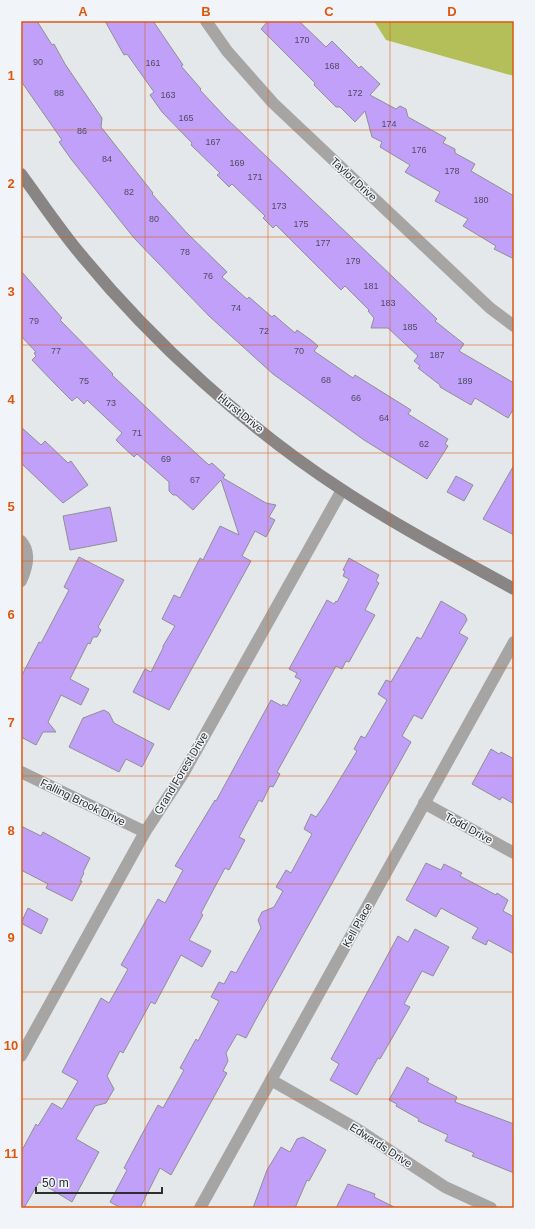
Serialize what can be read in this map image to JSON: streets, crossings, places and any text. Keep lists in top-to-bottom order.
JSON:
{
  "streets": {
    "street": [
      "Taylor Drive",
      "Hurst Drive",
      "Grand Forest Drive",
      "Falling Brook Drive",
      "Todd Drive",
      "Kell Place",
      "Edwards Drive"
    ]
  },
  "crossings": [
    ["Hurst Drive", "Grand Forest Drive"],
    ["Grand Forest Drive", "Falling Brook Drive"],
    ["Todd Drive", "Kell Place"],
    ["Kell Place", "Edwards Drive"]
  ],
  "house_numbers": [
    "170",
    "90",
    "161",
    "168",
    "88",
    "172",
    "163",
    "165",
    "174",
    "86",
    "167",
    "176",
    "84",
    "169",
    "178",
    "171",
    "82",
    "180",
    "173",
    "80",
    "175",
    "177",
    "78",
    "179",
    "76",
    "181",
    "183",
    "74",
    "79",
    "185",
    "72",
    "77",
    "70",
    "187",
    "68",
    "75",
    "189",
    "66",
    "73",
    "64",
    "71",
    "62",
    "69",
    "67"
  ],
  "scale_bar": "50 m",
  "grid": {
    "columns": [
      "A",
      "B",
      "C",
      "D"
    ],
    "rows": [
      "1",
      "2",
      "3",
      "4",
      "5",
      "6",
      "7",
      "8",
      "9",
      "10",
      "11"
    ]
  }
}
